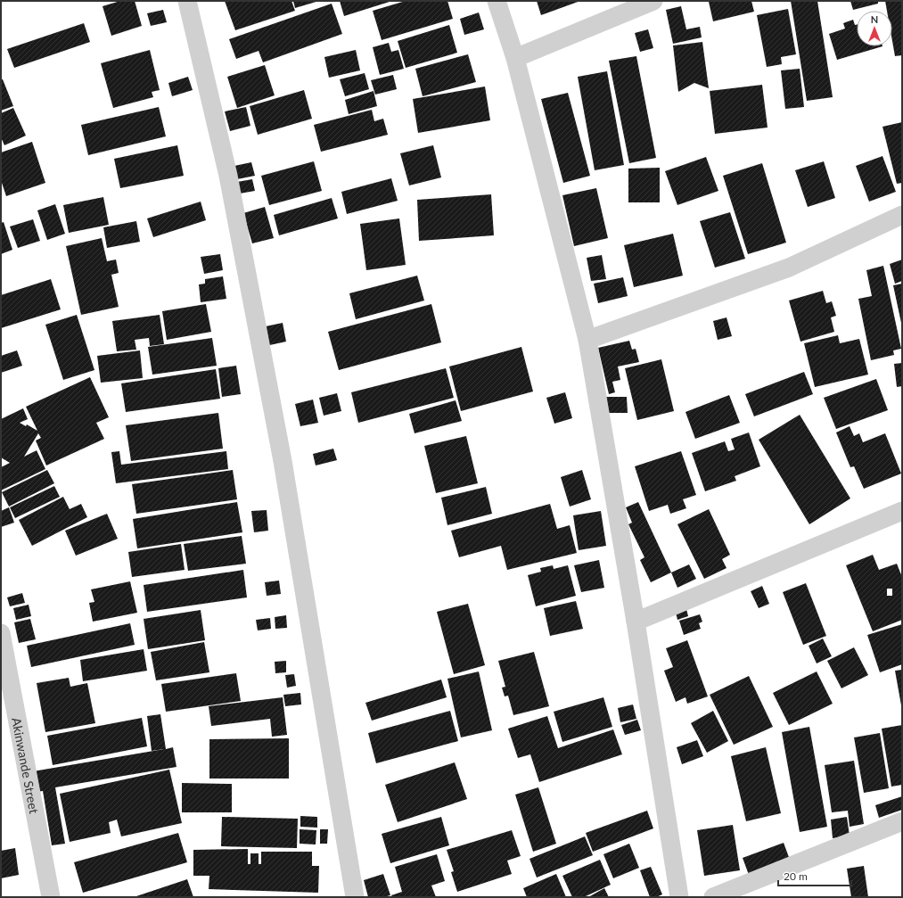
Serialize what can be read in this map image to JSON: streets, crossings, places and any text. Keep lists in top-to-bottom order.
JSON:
{
  "streets": {
    "street": ["Akinwande Street"]
  },
  "scale_bar": "20 m",
  "north": "top"
}
